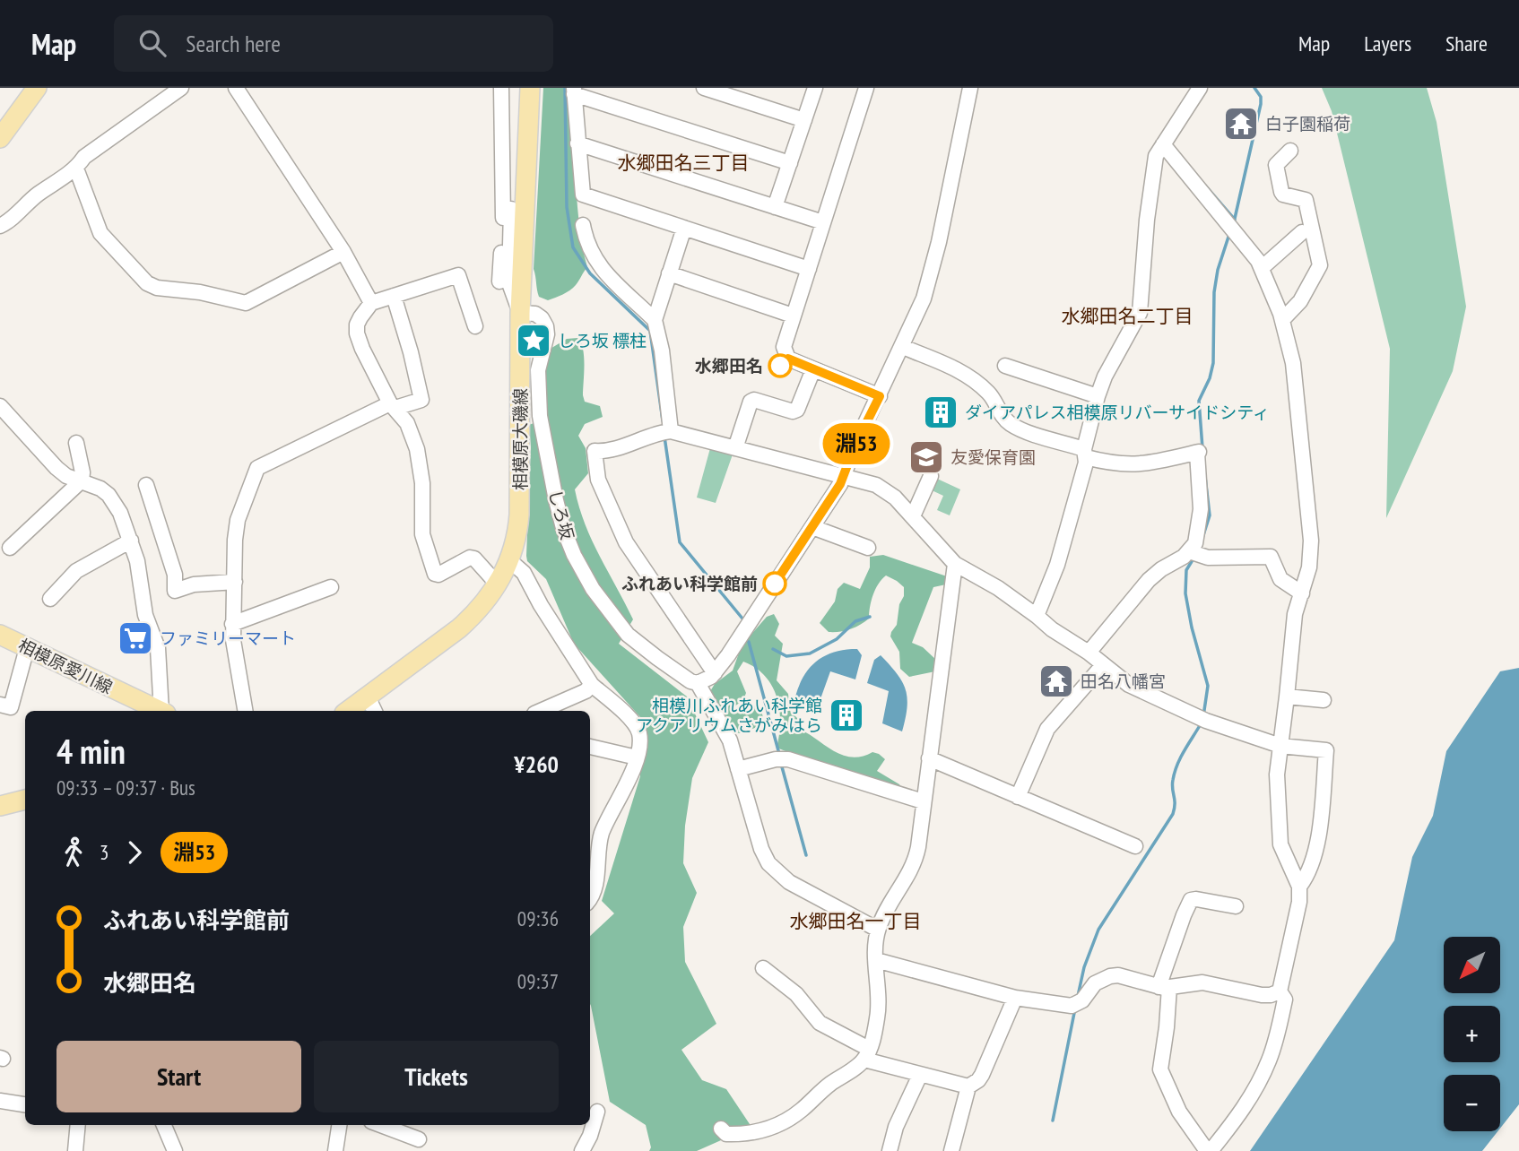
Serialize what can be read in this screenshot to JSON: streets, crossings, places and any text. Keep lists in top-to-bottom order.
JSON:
{
  "streets": {
    "main road": ["相模原大磯線", "相模原愛川線"],
    "street": ["しろ坂"]
  },
  "crossings": [
    ["相模原大磯線", "しろ坂"]
  ],
  "districts": ["水郷田名三丁目", "水郷田名二丁目", "水郷田名一丁目"],
  "places": {
    "temple": ["白子園稲荷", "田名八幡宮"],
    "place": ["しろ坂 標柱"],
    "other": ["水郷田名", "ふれあい科学館前"],
    "building": ["ダイアパレス相模原リバーサイドシティ", "相模川ふれあい科学館 アクアリウムさがみはら"],
    "school or university": ["友愛保育園"],
    "supermarket": ["ファミリーマート"]
  },
  "lines": ["bus line 淵53"],
  "north": "bottom left",
  "page": {
    "header": "Map",
    "search": "Search here",
    "nav": ["Map", "Layers", "Share"],
    "on_map": "淵53",
    "heading": ["4 min", "09:33 – 09:37 · Bus", "¥260"],
    "legs": ["3", "淵53"],
    "list": [
      {
        "name": "ふれあい科学館前",
        "value": "09:36"
      },
      {
        "name": "水郷田名",
        "value": "09:37"
      }
    ],
    "map_buttons": ["+", "−"],
    "buttons": ["Start", "Tickets"]
  }
}
